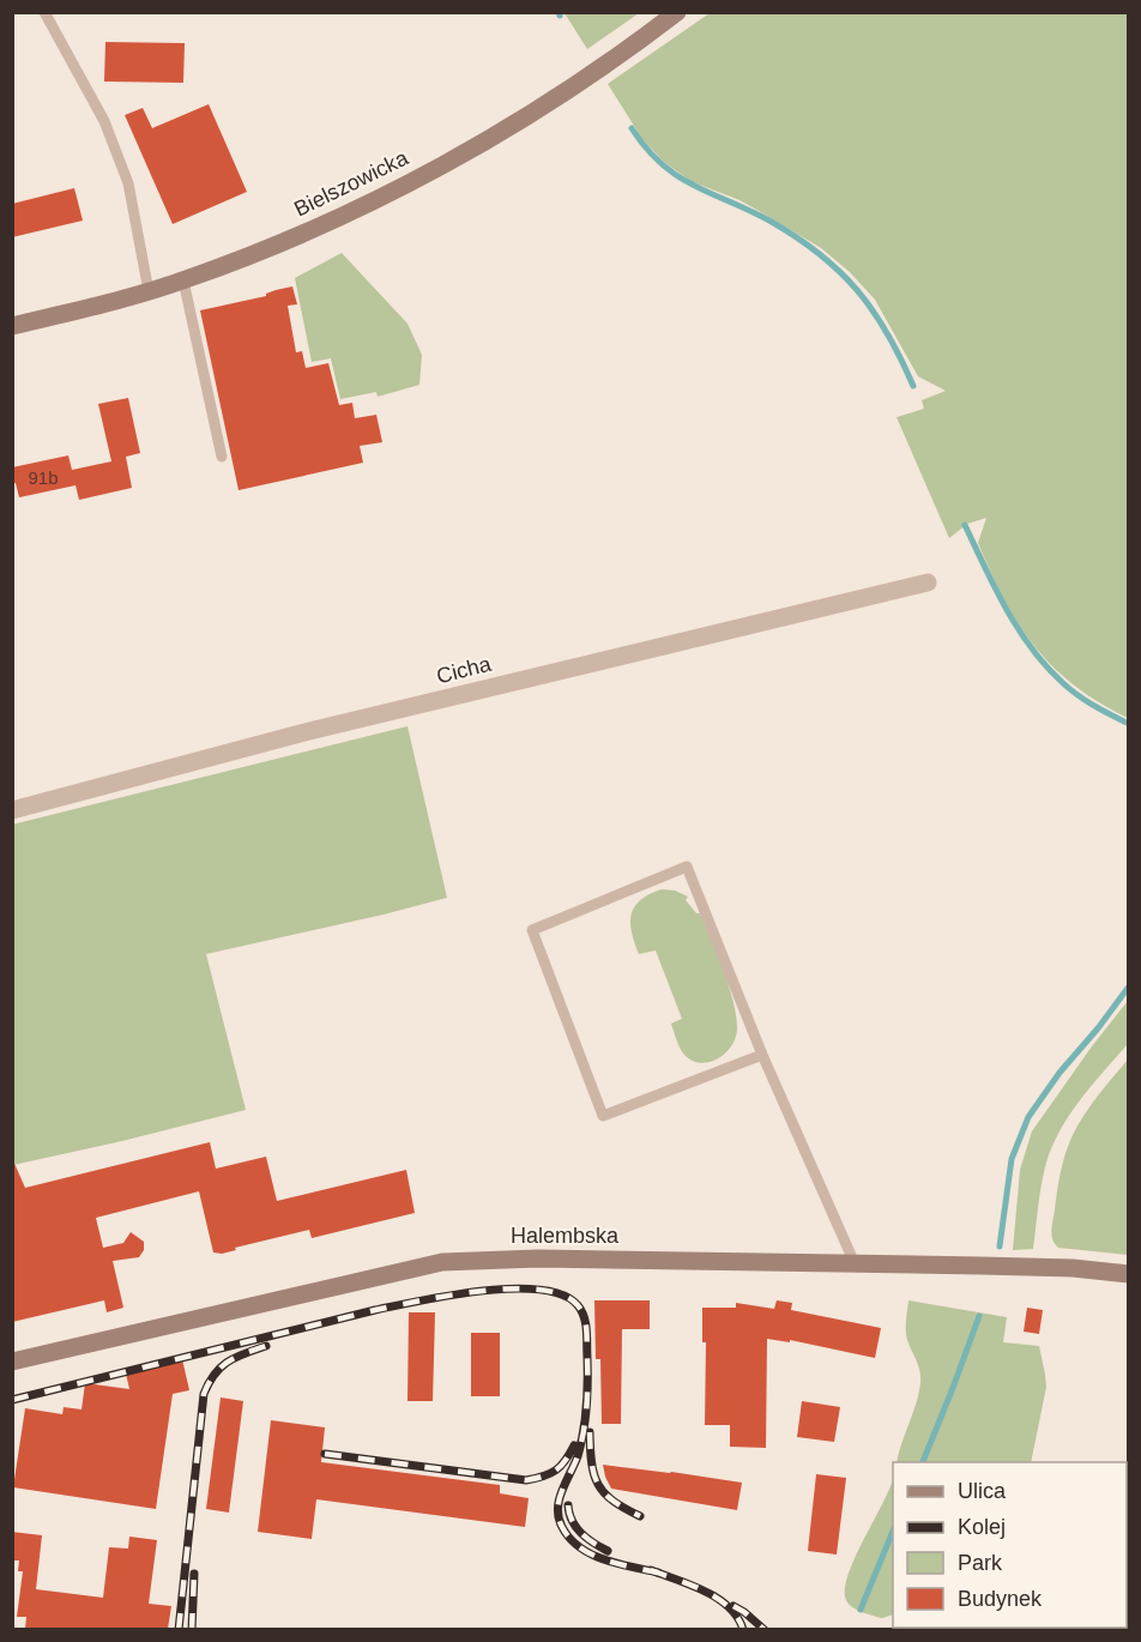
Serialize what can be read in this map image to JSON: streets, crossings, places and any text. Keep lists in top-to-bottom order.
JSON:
{
  "streets": {
    "street": ["Bielszowicka", "Cicha", "Halembska"]
  },
  "house_numbers": ["91b"],
  "legend": [
    "Ulica",
    "Kolej",
    "Park",
    "Budynek"
  ]
}
